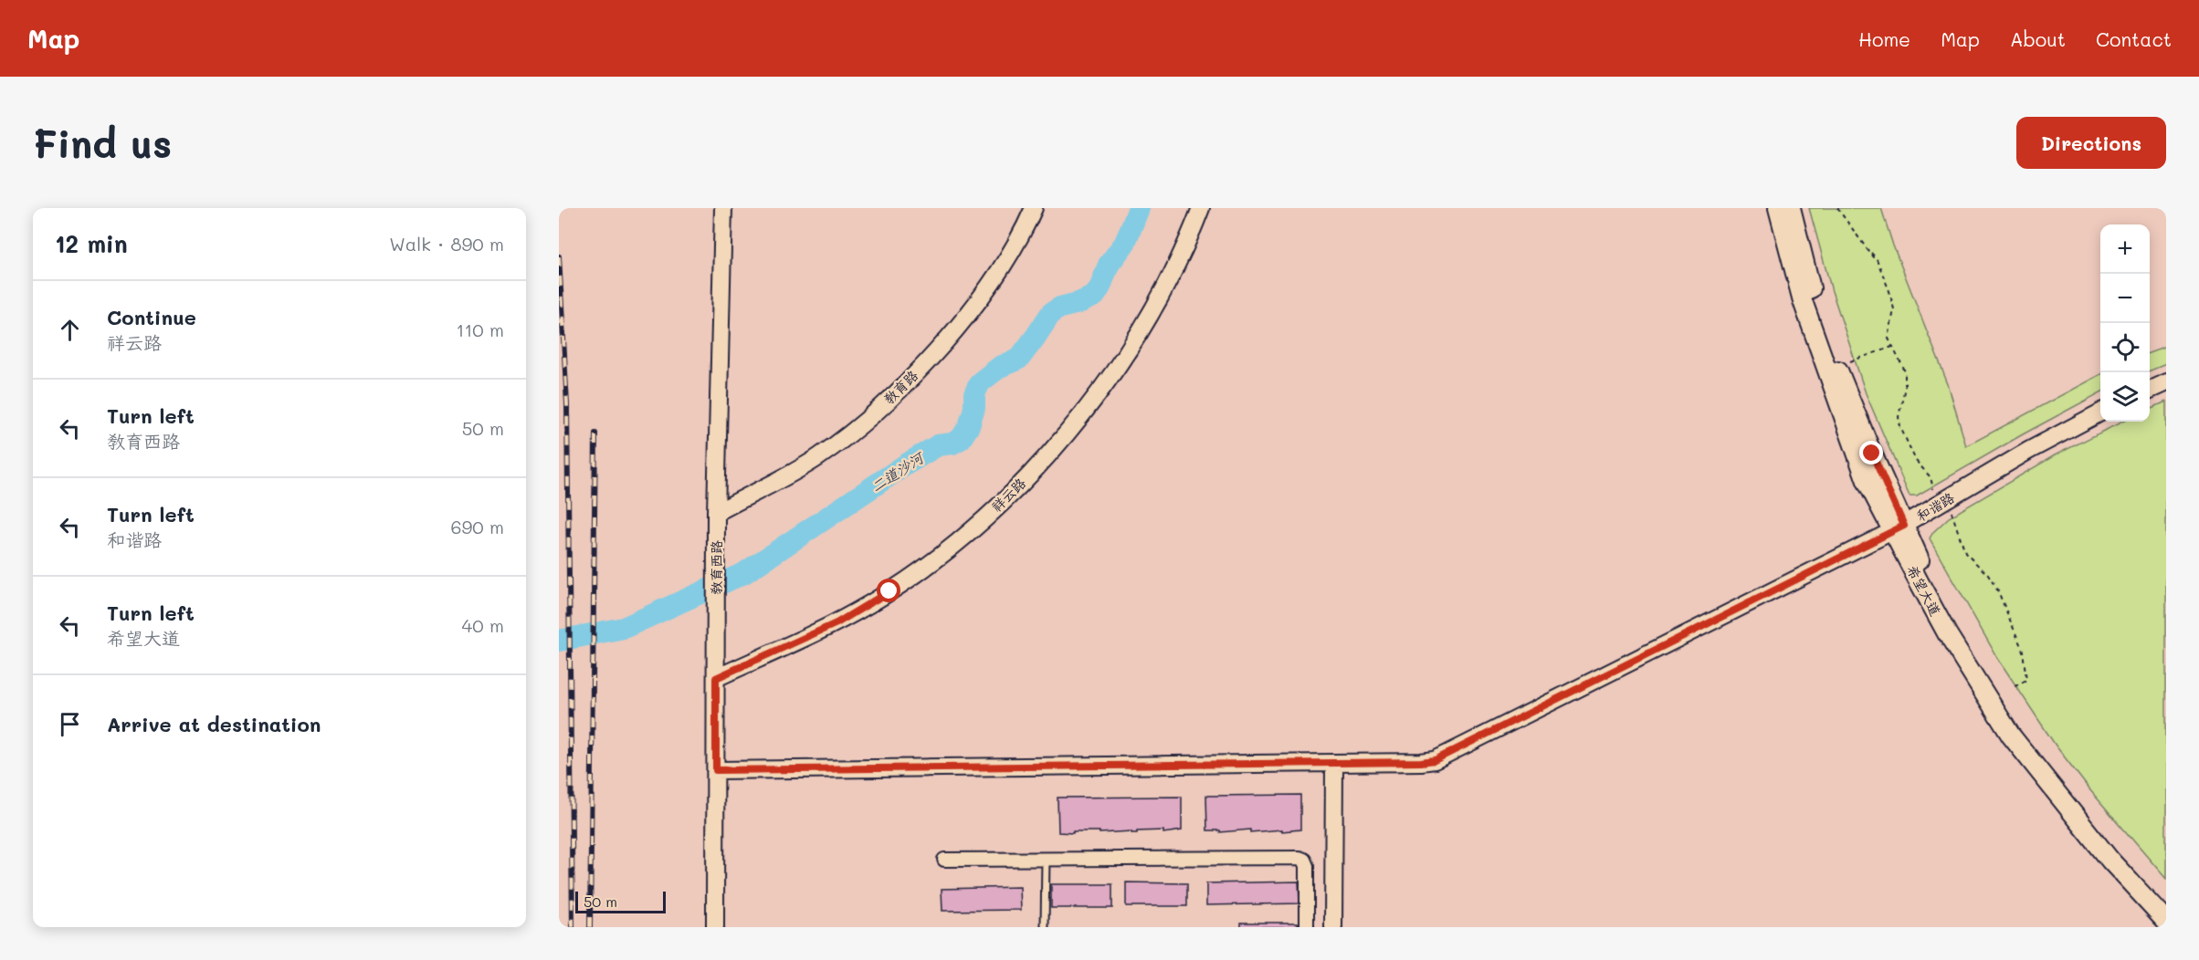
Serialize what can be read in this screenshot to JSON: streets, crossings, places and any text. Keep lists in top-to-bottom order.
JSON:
{
  "streets": {
    "main road": ["希望大道"],
    "street": [
      "教育路",
      "祥云路",
      "和谐路",
      "教育西路"
    ]
  },
  "crossings": [
    ["教育路", "教育西路"],
    ["祥云路", "教育西路"],
    ["和谐路", "教育西路"],
    ["和谐路", "希望大道"]
  ],
  "water": ["二道沙河"],
  "scale_bar": "50 m",
  "page": {
    "header": "Map",
    "nav": [
      "Home",
      "Map",
      "About",
      "Contact"
    ],
    "buttons": "Directions",
    "title": "Find us",
    "heading": ["12 min", "Walk · 890 m"],
    "map_buttons": ["+", "−"],
    "list": [
      ["Continue", "祥云路", "110 m"],
      ["Turn left", "教育西路", "50 m"],
      ["Turn left", "和谐路", "690 m"],
      ["Turn left", "希望大道", "40 m"],
      "Arrive at destination"
    ],
    "scale": "50 m"
  }
}
